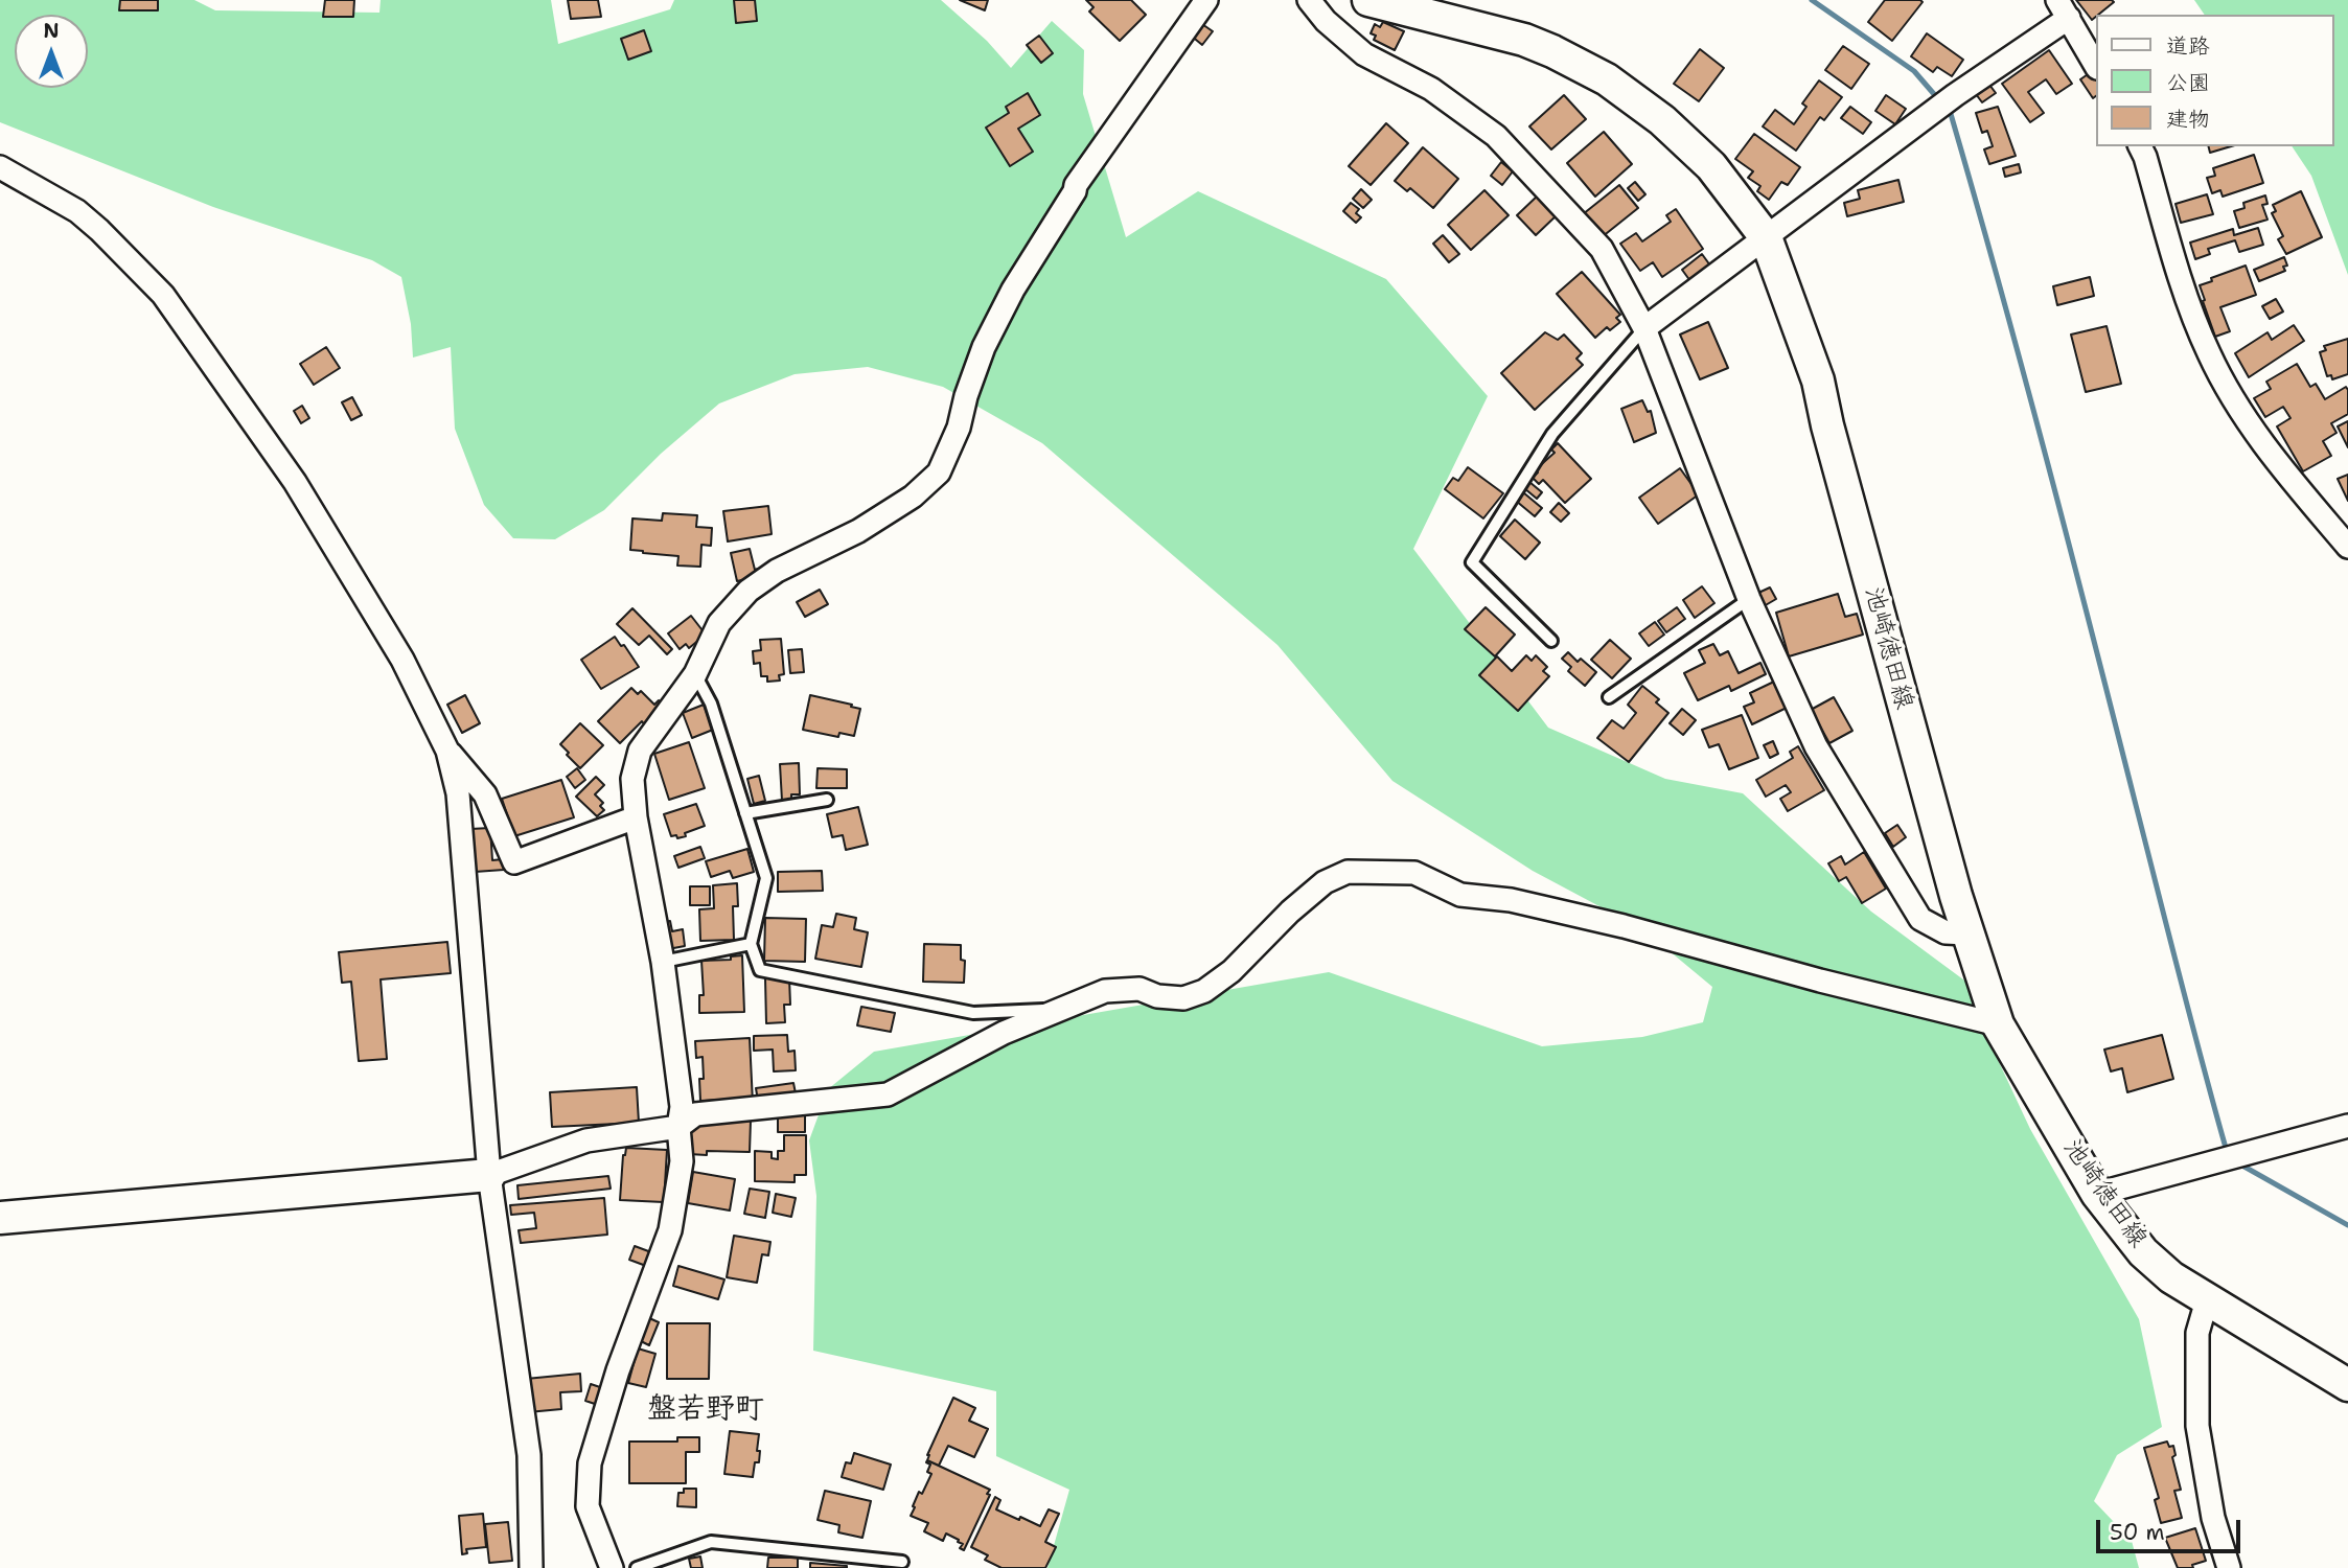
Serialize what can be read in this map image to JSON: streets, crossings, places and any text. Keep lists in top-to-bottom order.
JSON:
{
  "streets": {
    "main road": ["池崎徳田線"]
  },
  "districts": ["盤若野町"],
  "legend": ["道路", "公園", "建物"],
  "scale_bar": "50 m",
  "north": "top"
}
